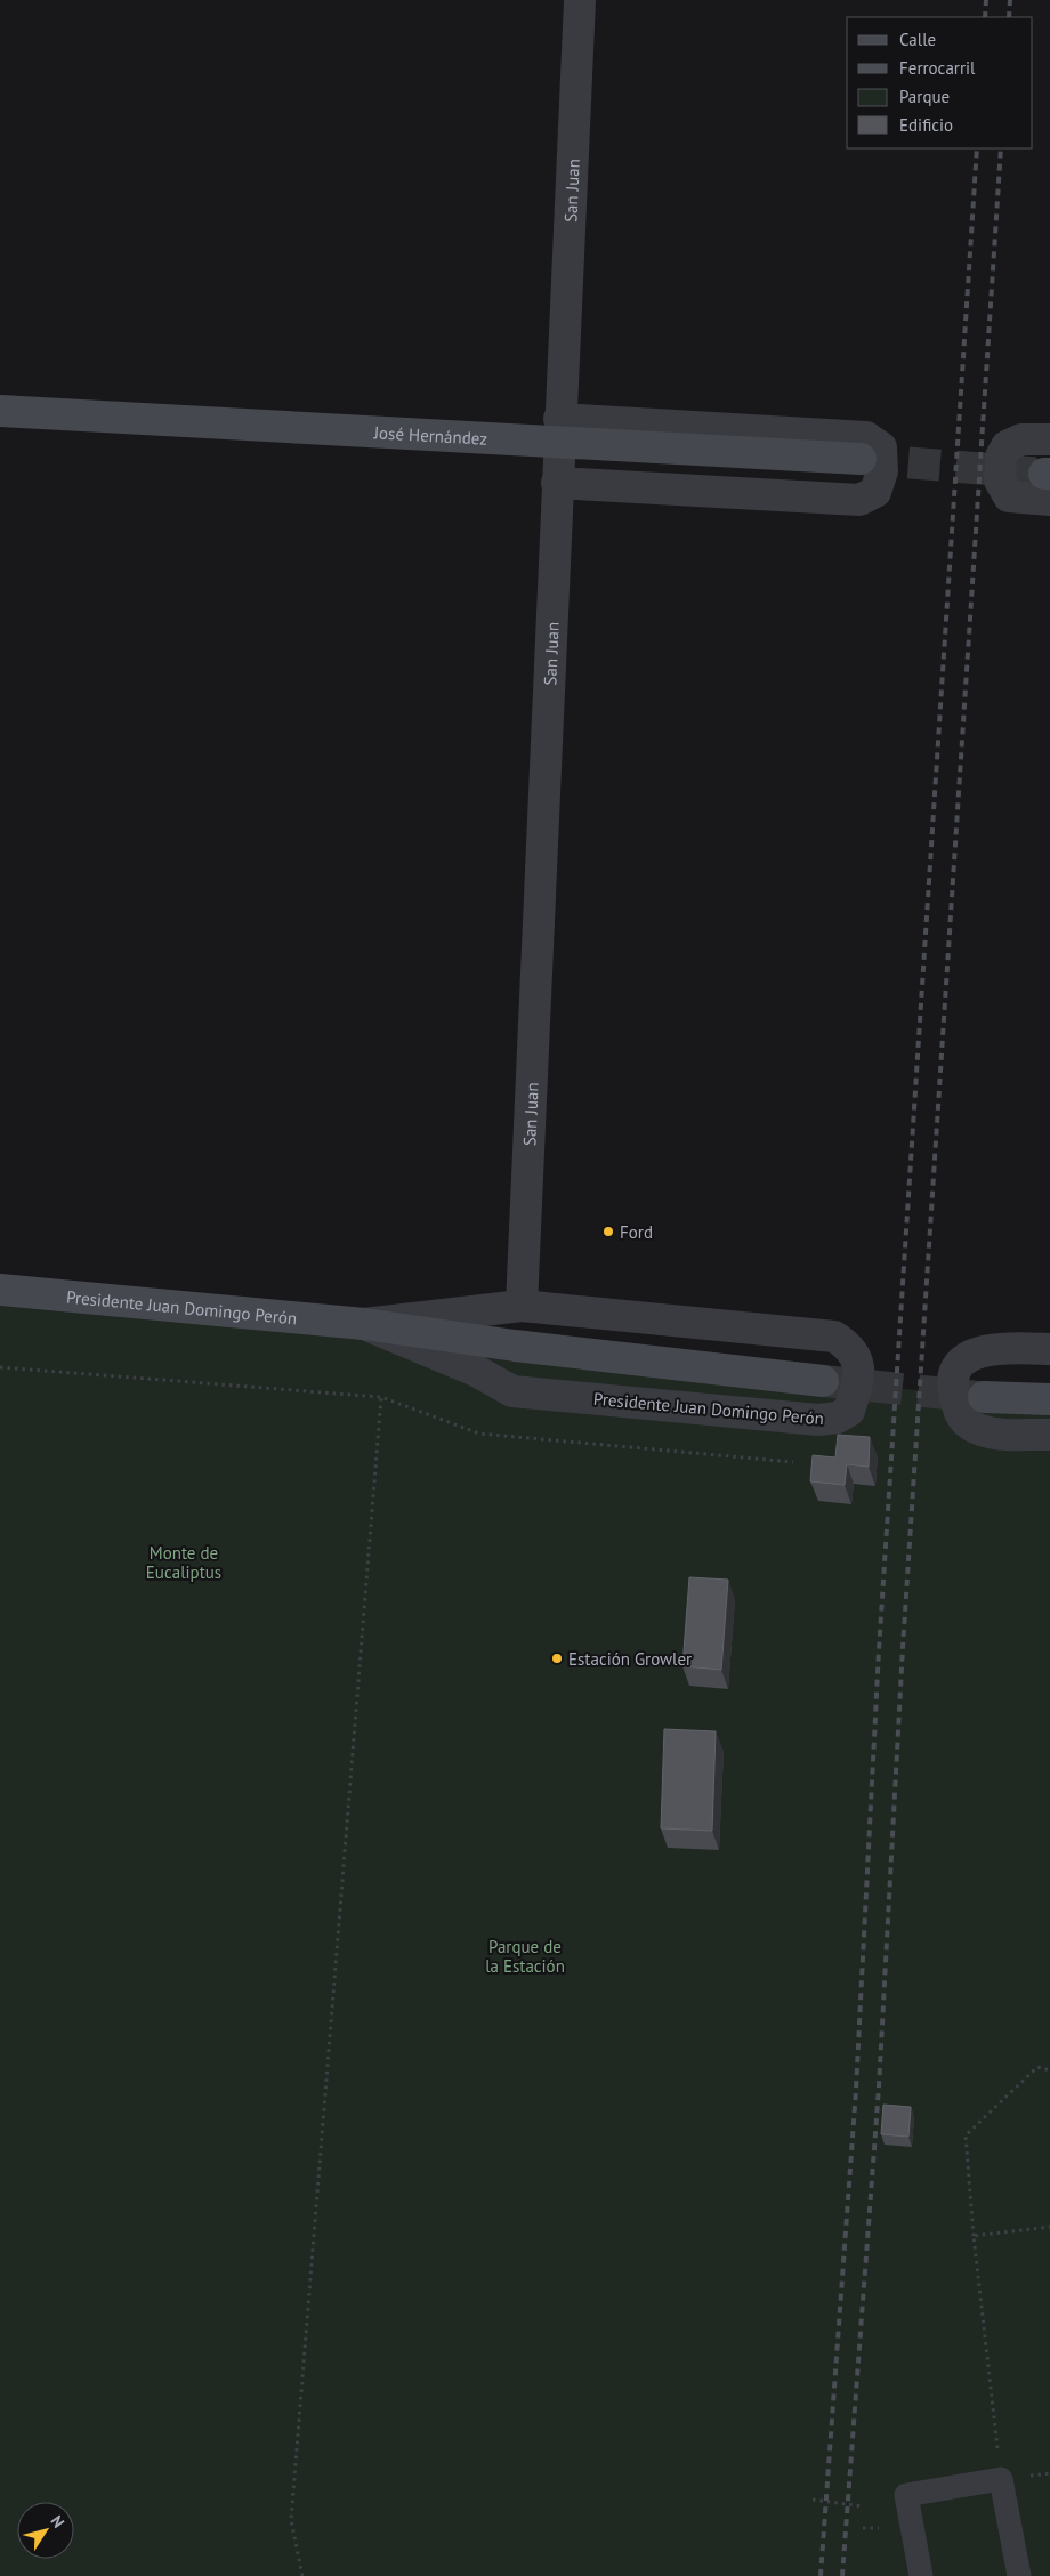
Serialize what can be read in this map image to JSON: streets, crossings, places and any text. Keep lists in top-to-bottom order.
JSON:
{
  "streets": {
    "main road": ["José Hernández", "Presidente Juan Domingo Perón"],
    "street": ["San Juan"]
  },
  "crossings": [
    ["San Juan", "José Hernández"],
    ["San Juan", "Presidente Juan Domingo Perón"]
  ],
  "parks": ["Monte de Eucaliptus", "Parque de la Estación"],
  "places": ["Ford", "Estación Growler"],
  "legend": [
    "Calle",
    "Ferrocarril",
    "Parque",
    "Edificio"
  ],
  "north": "top right"
}
